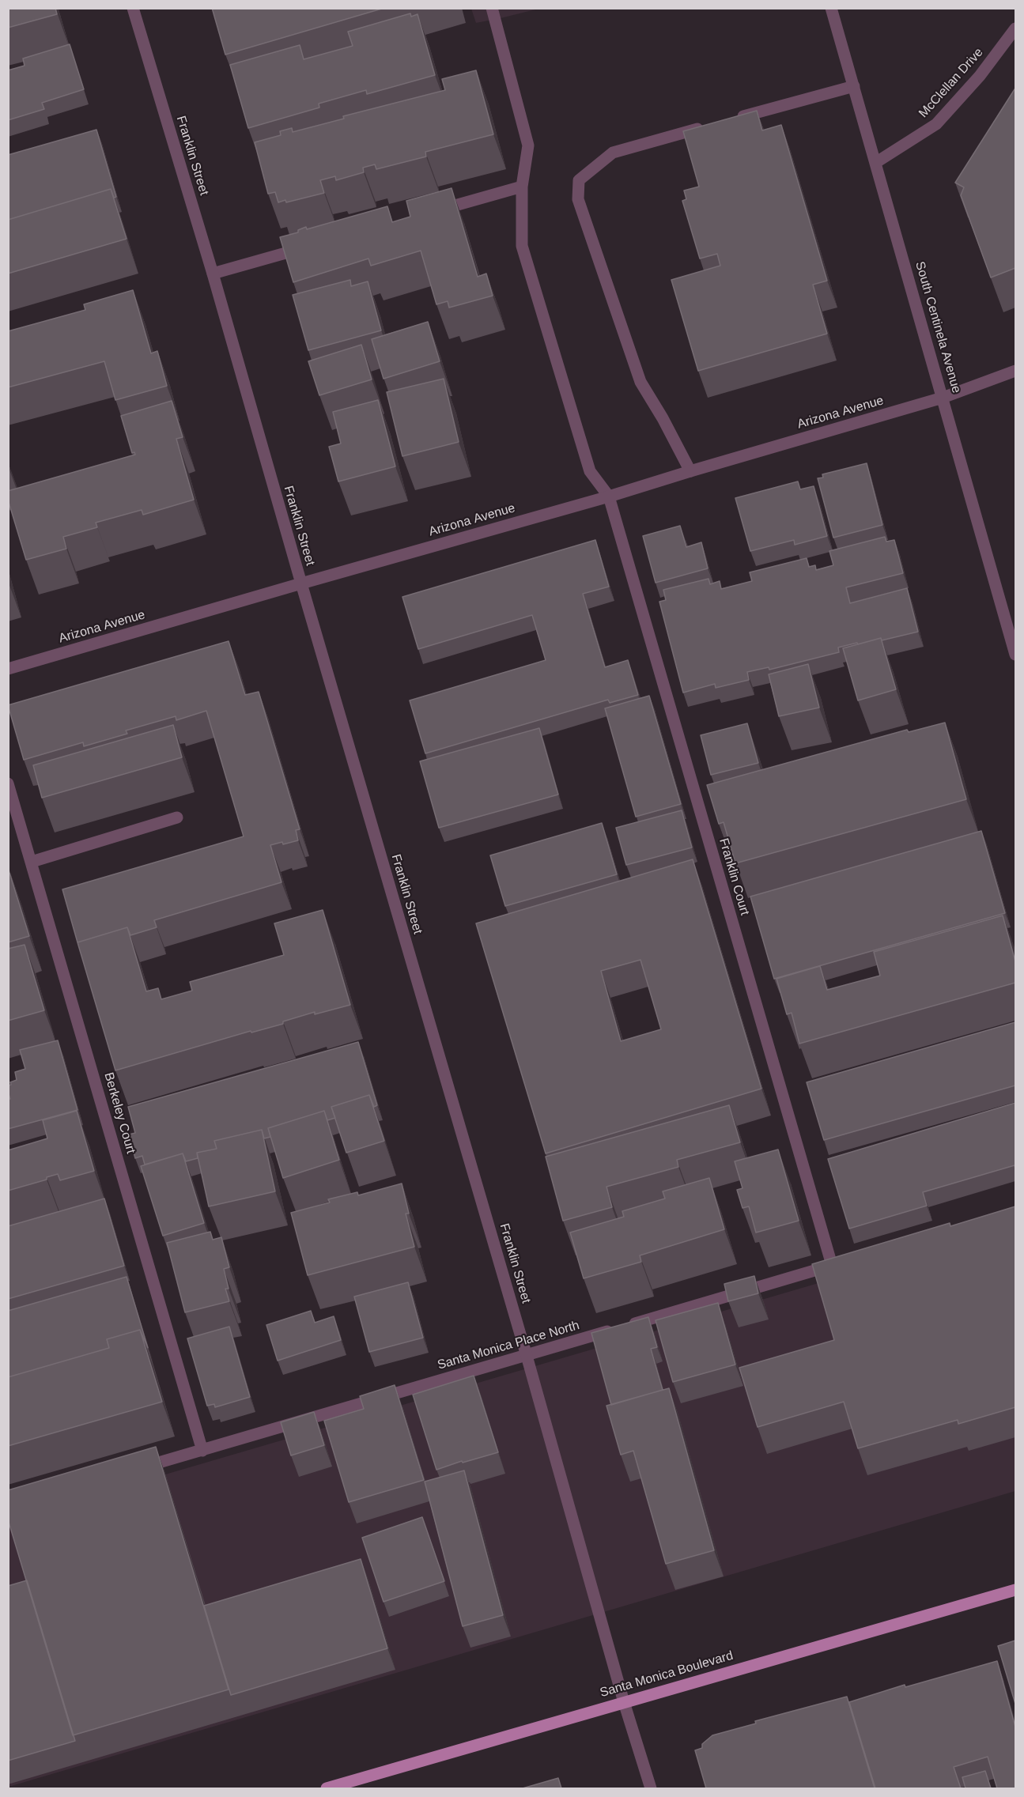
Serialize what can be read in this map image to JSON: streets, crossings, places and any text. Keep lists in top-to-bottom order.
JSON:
{
  "streets": {
    "main road": ["Santa Monica Boulevard"],
    "street": [
      "McClellan Drive",
      "Franklin Street",
      "South Centinela Avenue",
      "Arizona Avenue",
      "Franklin Court",
      "Berkeley Court",
      "Santa Monica Place North"
    ]
  },
  "crossings": [
    ["McClellan Drive", "South Centinela Avenue"],
    ["Franklin Street", "Arizona Avenue"],
    ["Franklin Street", "Santa Monica Place North"],
    ["Franklin Street", "Santa Monica Boulevard"],
    ["South Centinela Avenue", "Arizona Avenue"],
    ["Arizona Avenue", "Franklin Court"],
    ["Franklin Court", "Santa Monica Place North"],
    ["Berkeley Court", "Santa Monica Place North"]
  ]
}
